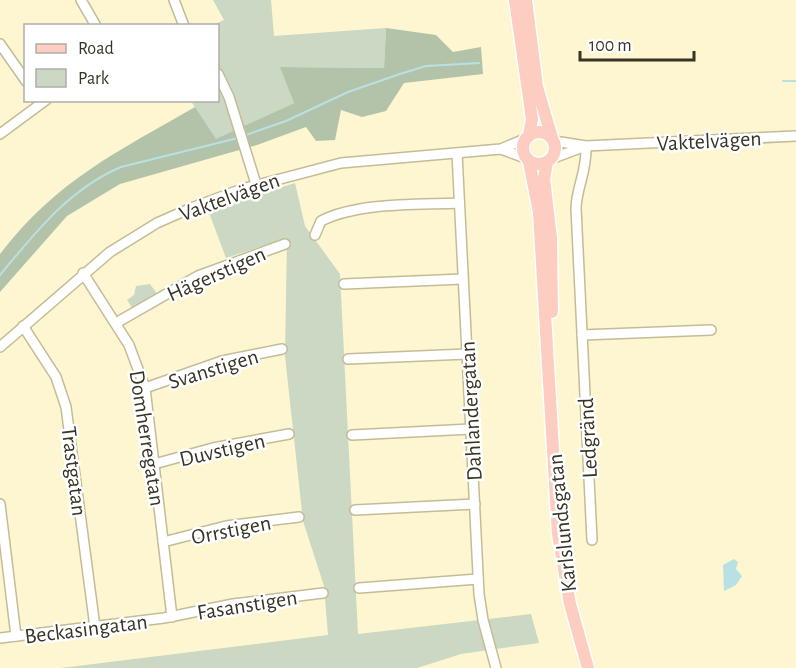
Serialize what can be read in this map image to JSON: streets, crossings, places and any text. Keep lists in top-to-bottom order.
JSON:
{
  "streets": {
    "main road": ["Karlslundsgatan"],
    "street": [
      "Vaktelvägen",
      "Hägerstigen",
      "Svanstigen",
      "Dahlandergatan",
      "Domherregatan",
      "Ledgränd",
      "Duvstigen",
      "Trastgatan",
      "Orrstigen",
      "Fasanstigen",
      "Beckasingatan"
    ]
  },
  "crossings": [
    ["Vaktelvägen", "Dahlandergatan"],
    ["Vaktelvägen", "Domherregatan"],
    ["Vaktelvägen", "Ledgränd"],
    ["Vaktelvägen", "Trastgatan"],
    ["Vaktelvägen", "Karlslundsgatan"],
    ["Hägerstigen", "Domherregatan"],
    ["Svanstigen", "Domherregatan"],
    ["Domherregatan", "Duvstigen"],
    ["Domherregatan", "Orrstigen"],
    ["Domherregatan", "Fasanstigen"],
    ["Domherregatan", "Beckasingatan"],
    ["Trastgatan", "Beckasingatan"],
    ["Fasanstigen", "Beckasingatan"]
  ],
  "legend": ["Road", "Park"],
  "scale_bar": "100 m"
}
